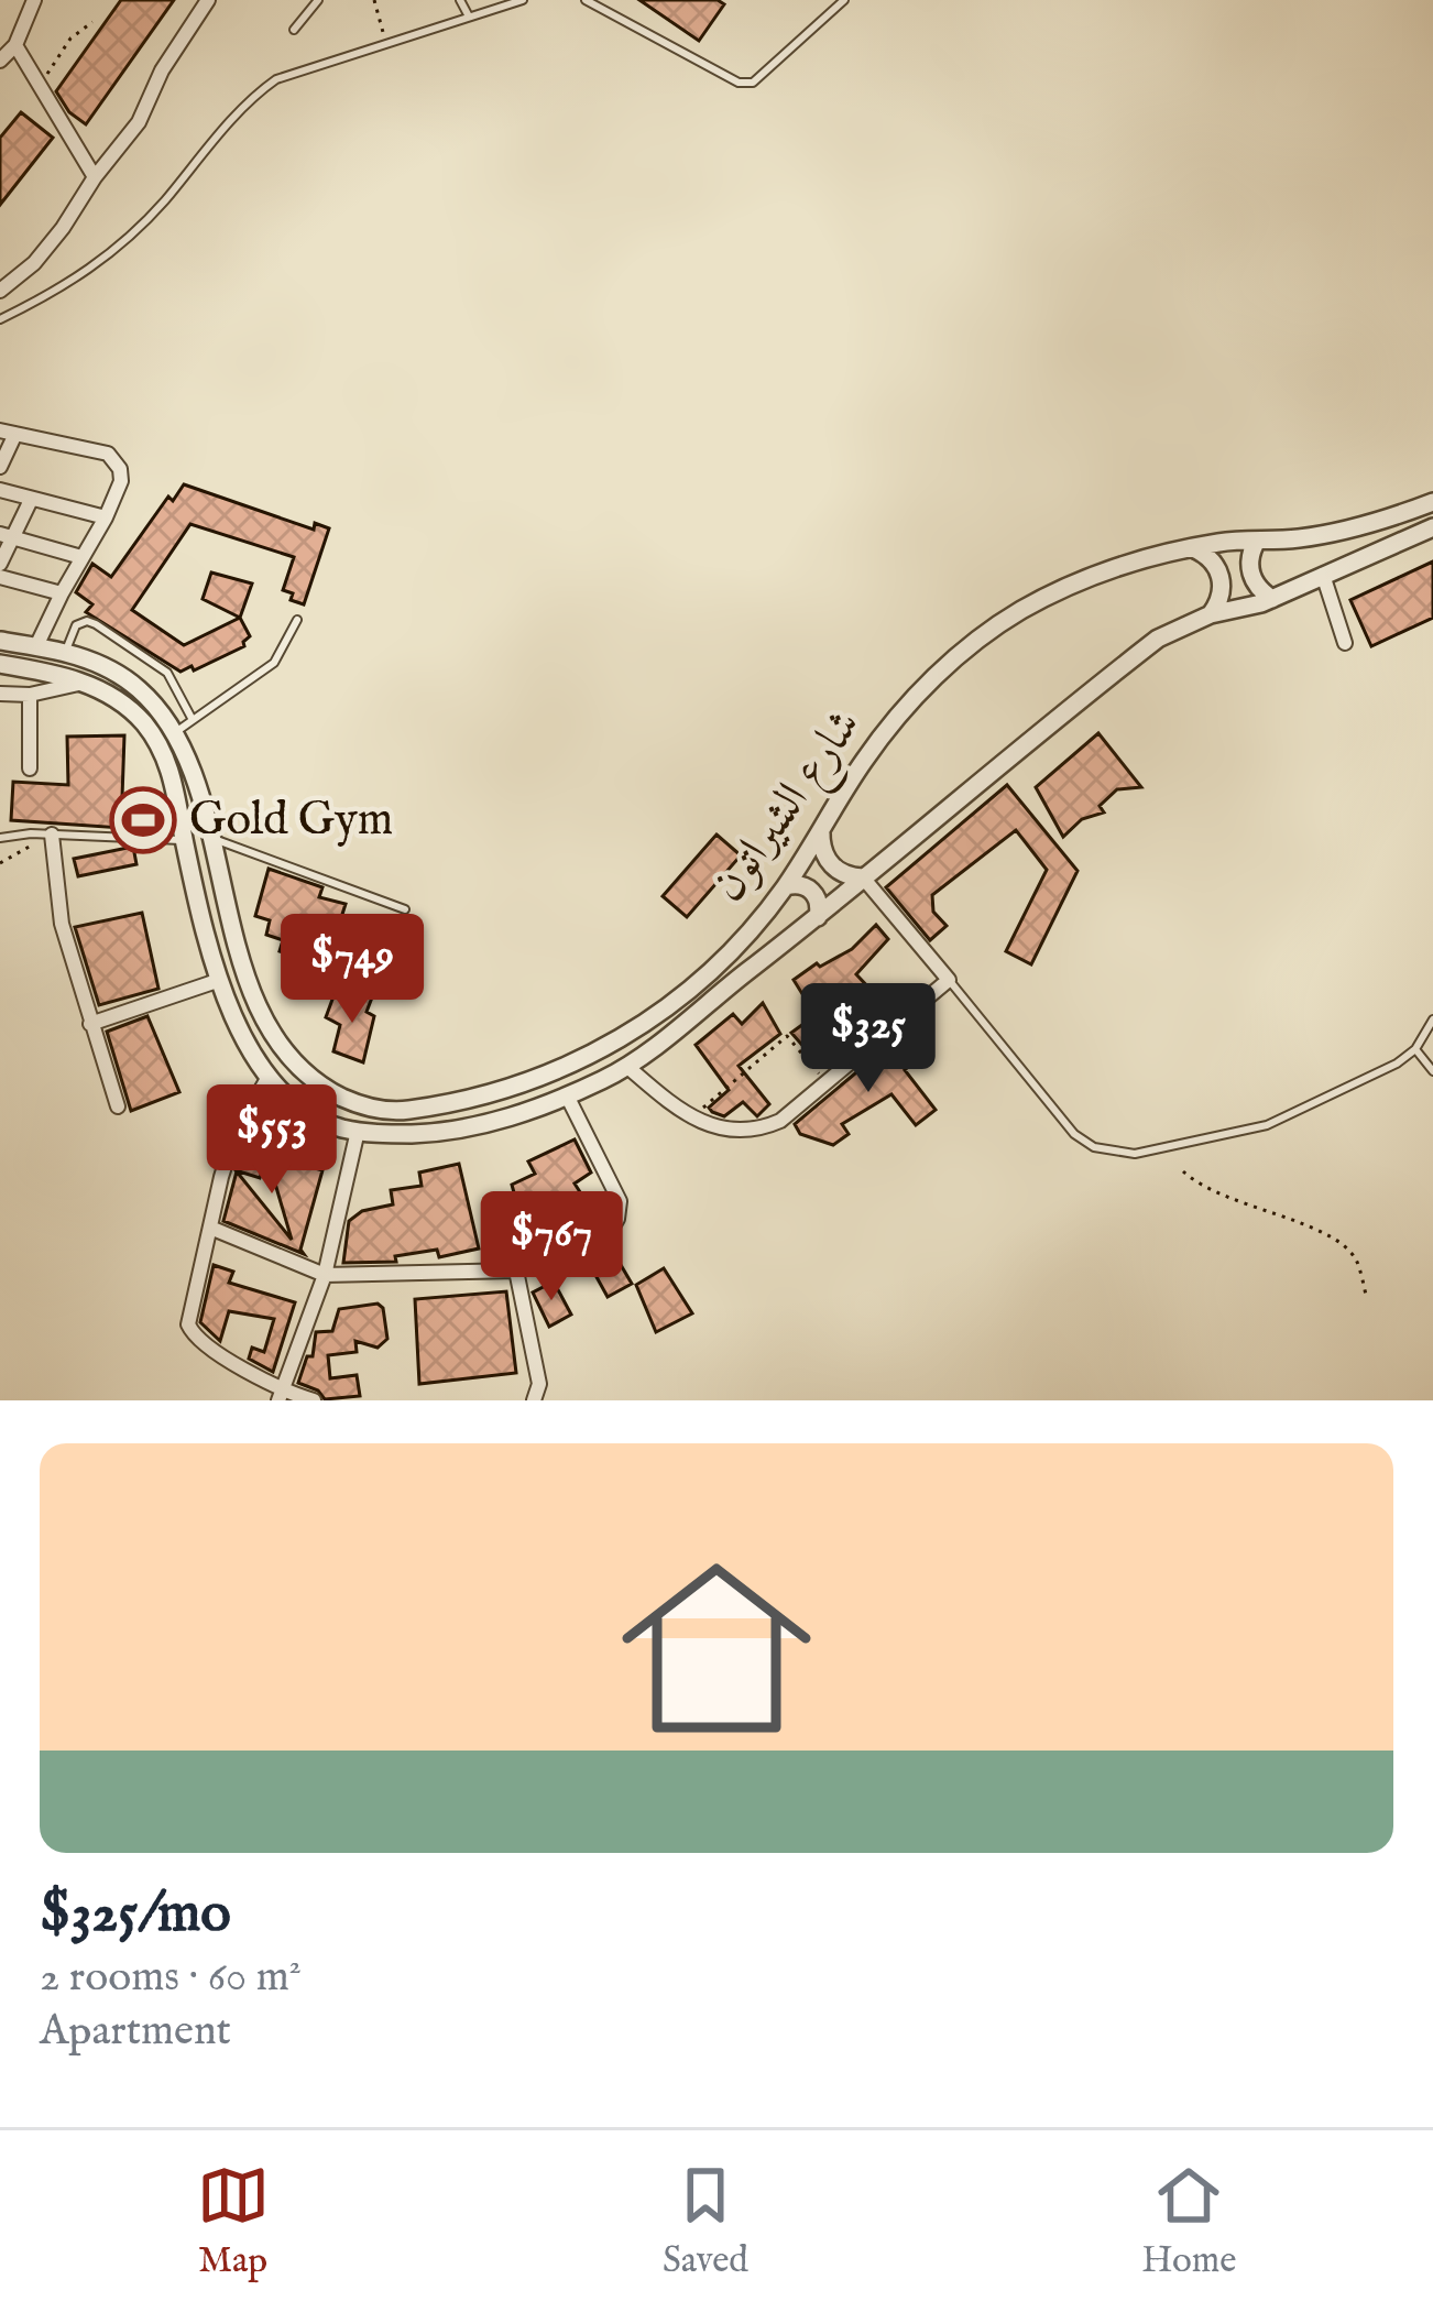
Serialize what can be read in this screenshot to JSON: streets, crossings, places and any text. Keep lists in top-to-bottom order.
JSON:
{
  "streets": {
    "street": ["شارع الشيراتون"]
  },
  "places": {
    "sports": ["Gold Gym"]
  },
  "page": {
    "price": [
      "$749",
      "$325",
      "$553",
      "$767"
    ],
    "list": [
      {
        "name": "$325/mo",
        "note": "2 rooms · 60 m² · Apartment"
      }
    ],
    "tabs": ["Map", "Saved", "Home"]
  }
}
